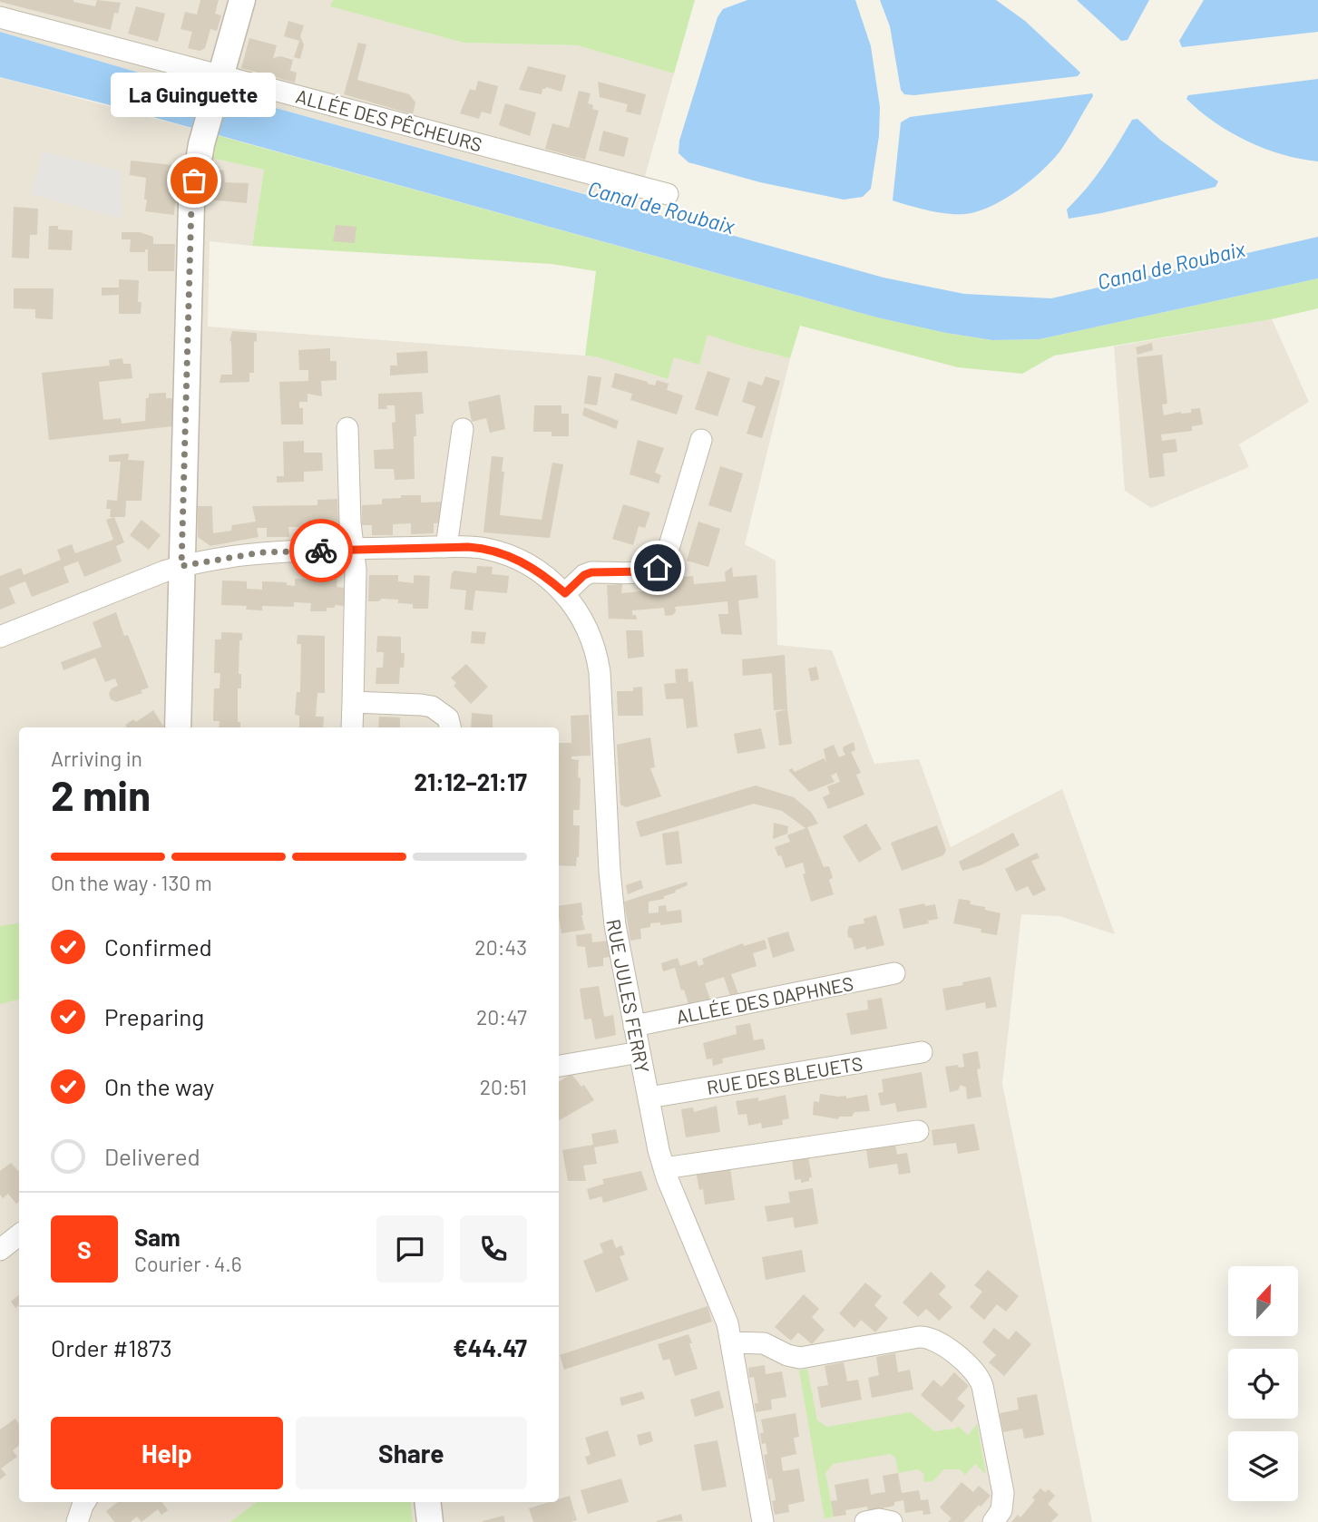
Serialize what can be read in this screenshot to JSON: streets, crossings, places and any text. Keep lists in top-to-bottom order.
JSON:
{
  "streets": {
    "street": [
      "ALLÉE DES PÊCHEURS",
      "RUE JULES FERRY",
      "ALLÉE DES DAPHNES",
      "RUE DES BLEUETS"
    ]
  },
  "crossings": [
    ["RUE JULES FERRY", "ALLÉE DES DAPHNES"],
    ["RUE JULES FERRY", "RUE DES BLEUETS"]
  ],
  "water": ["Canal de Roubaix"],
  "places": ["La Guinguette"],
  "north": "top",
  "page": {
    "bubble": "La Guinguette",
    "heading": ["2 min", "Arriving in", "21:12–21:17"],
    "panel": [
      "Sam",
      "Courier · 4.6",
      "Order #1873",
      "€44.47"
    ],
    "bar": "On the way · 130 m",
    "list": [
      ["Confirmed", "20:43"],
      ["Preparing", "20:47"],
      ["On the way", "20:51"],
      "Delivered"
    ],
    "round": "S",
    "buttons": ["Help", "Share"]
  }
}
